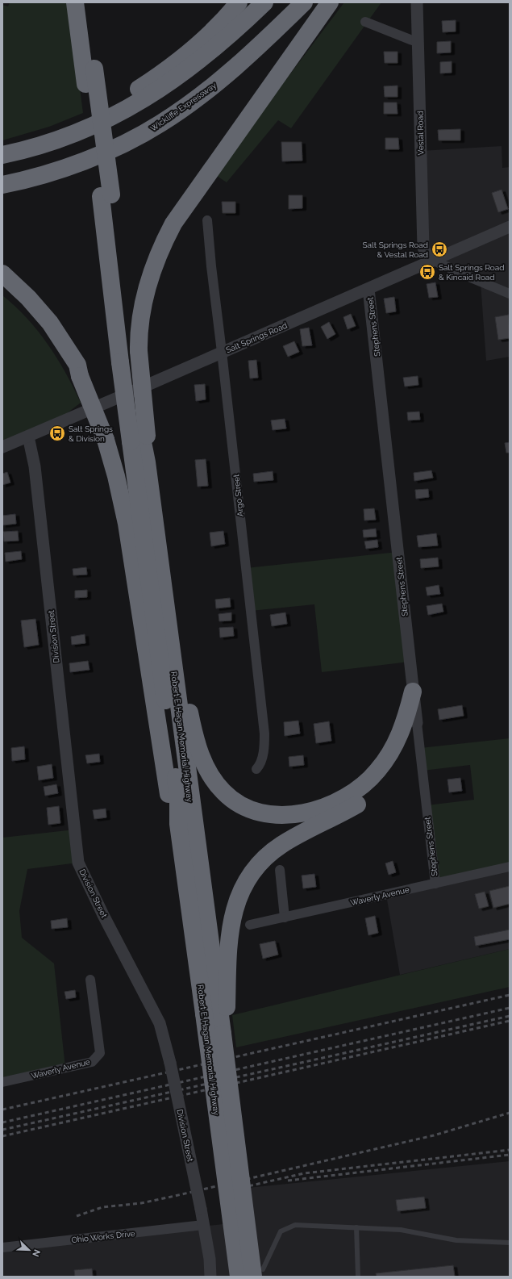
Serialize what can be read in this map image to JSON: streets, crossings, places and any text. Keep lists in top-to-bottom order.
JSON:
{
  "streets": {
    "highway": ["Wickliffe Expressway", "Robert E. Hagan Memorial Highway"],
    "street": [
      "Vestal Road",
      "Stephens Street",
      "Salt Springs Road",
      "Argo Street",
      "Division Street",
      "Waverly Avenue",
      "Ohio Works Drive"
    ]
  },
  "crossings": [
    ["Vestal Road", "Salt Springs Road"],
    ["Stephens Street", "Salt Springs Road"],
    ["Stephens Street", "Waverly Avenue"],
    ["Salt Springs Road", "Argo Street"],
    ["Salt Springs Road", "Division Street"],
    ["Division Street", "Ohio Works Drive"]
  ],
  "places": {
    "bus stop": ["Salt Springs Road & Vestal Road", "Salt Springs Road & Kincaid Road", "Salt Springs & Division"]
  },
  "north": "bottom right"
}
